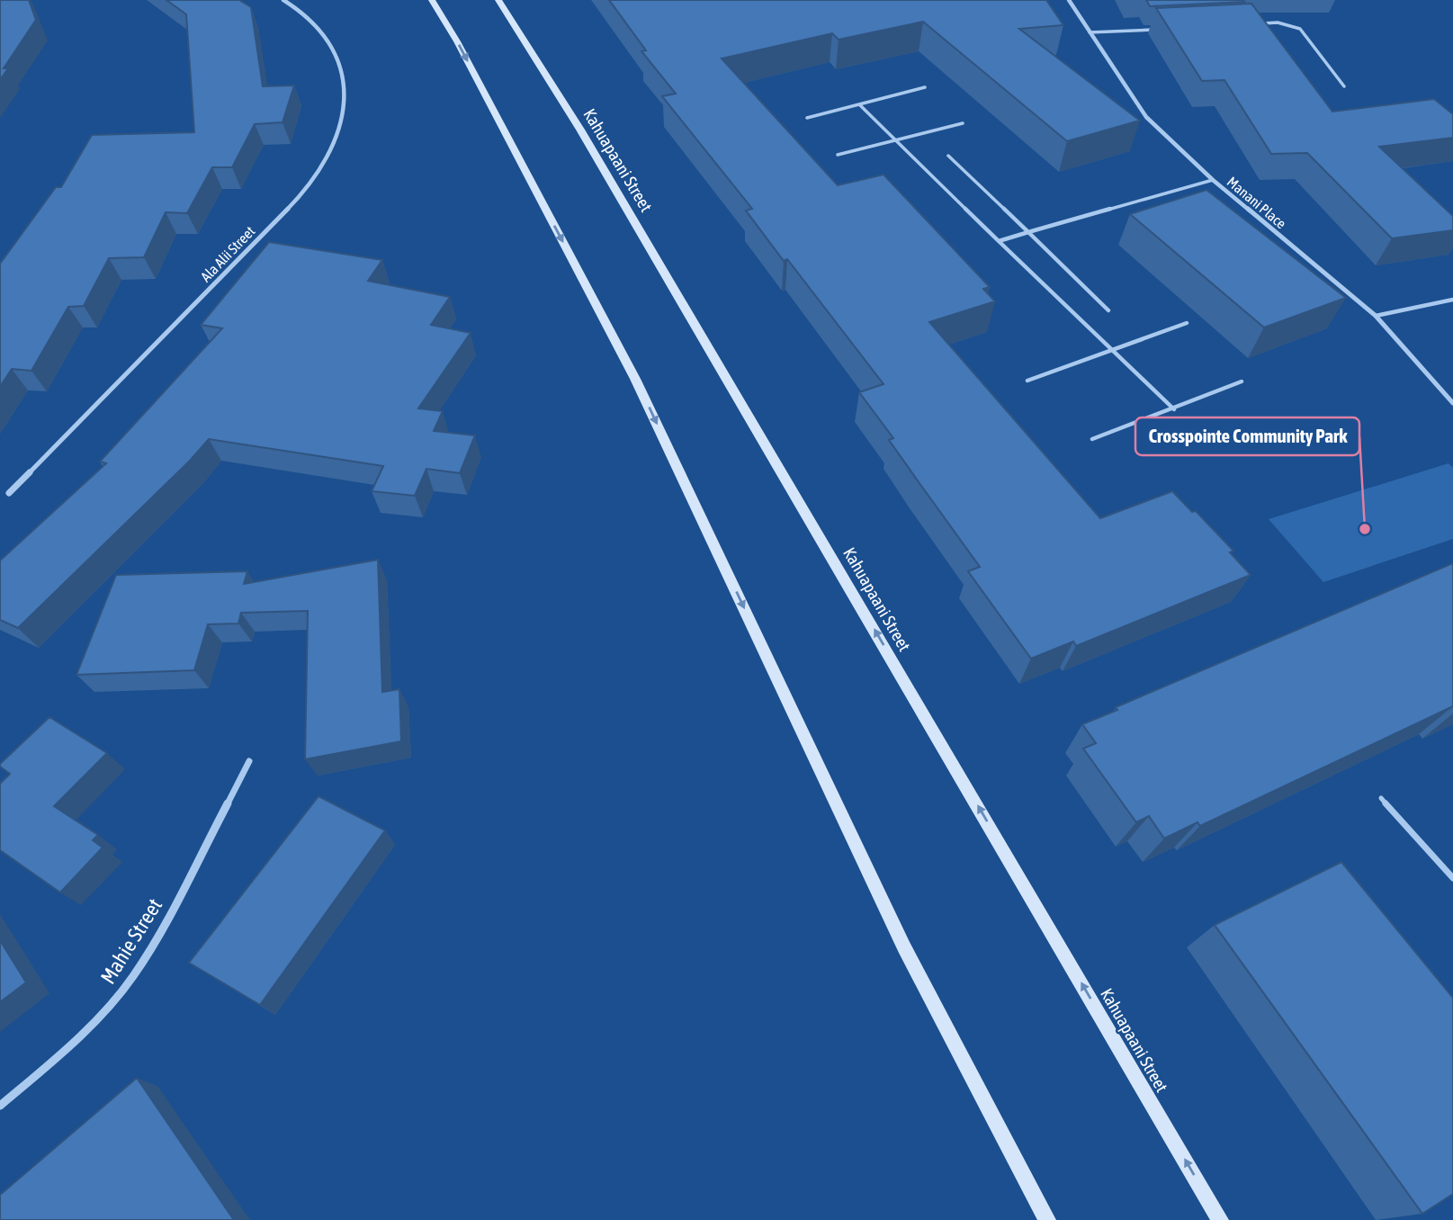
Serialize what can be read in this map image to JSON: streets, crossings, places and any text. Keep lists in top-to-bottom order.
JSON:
{
  "streets": {
    "main road": ["Kahuapaani Street"],
    "street": ["Manani Place", "Ala Alii Street", "Mahie Street"]
  },
  "places": ["Crosspointe Community Park"]
}
